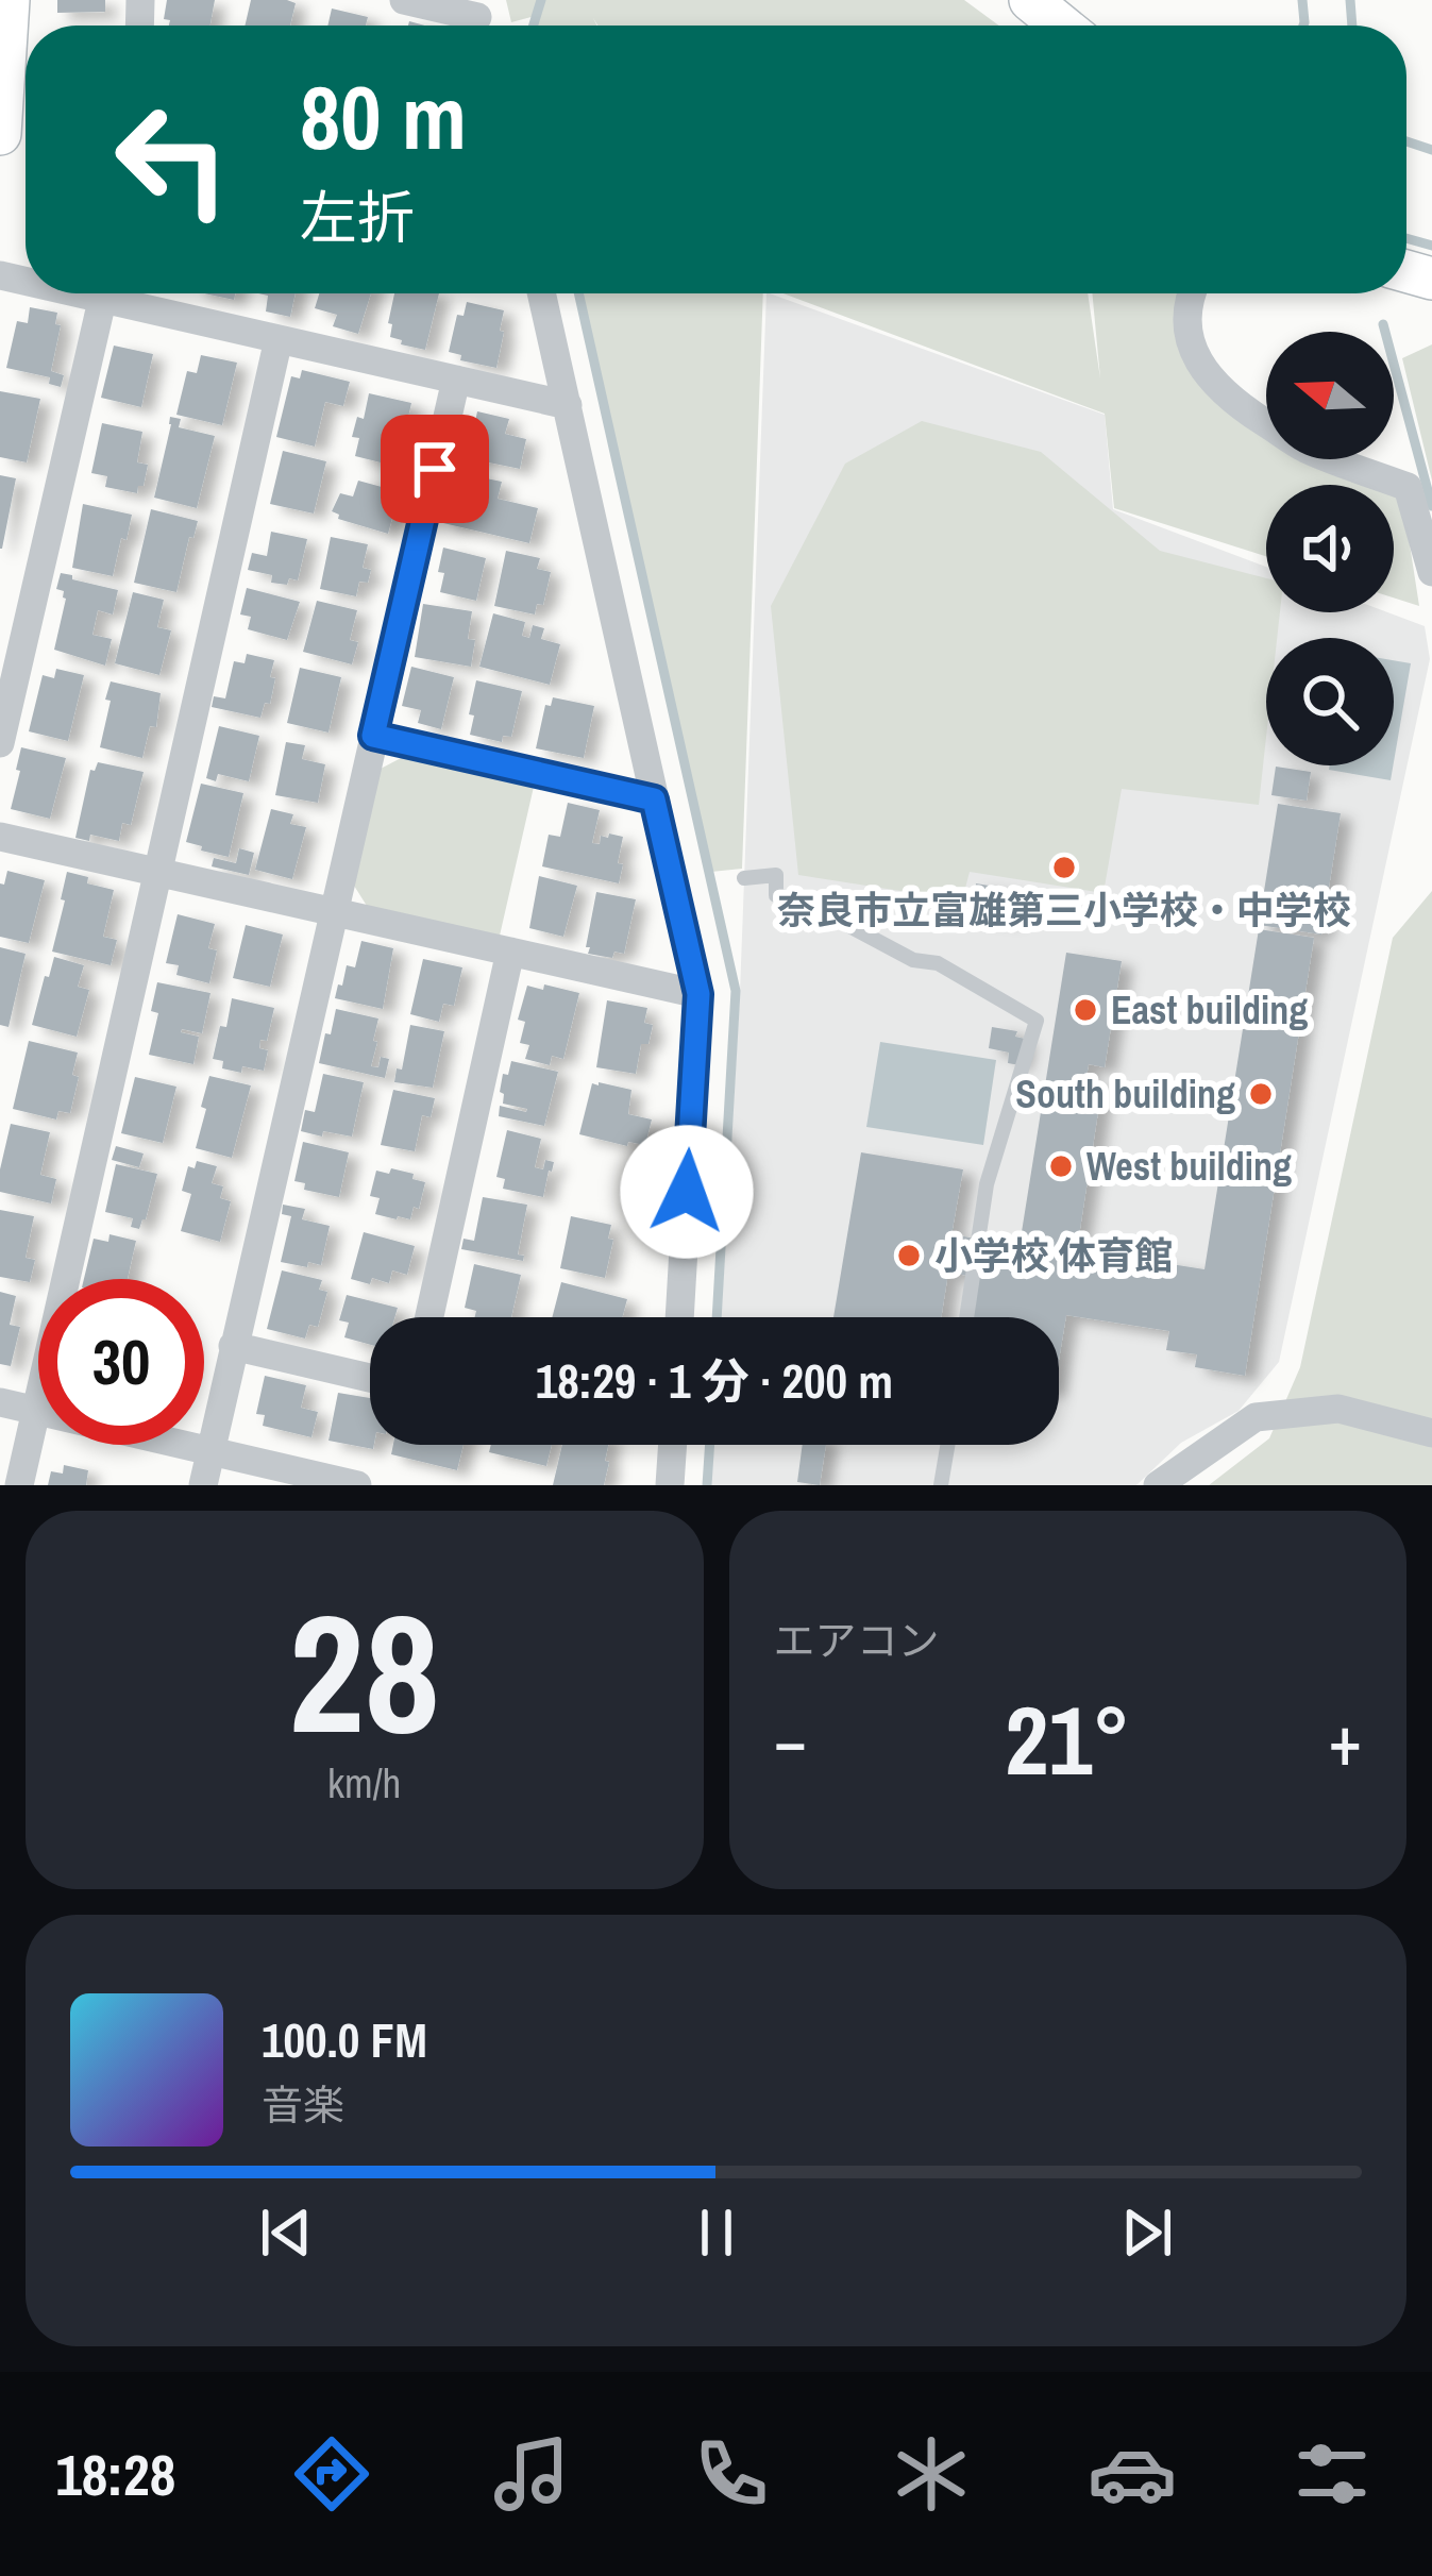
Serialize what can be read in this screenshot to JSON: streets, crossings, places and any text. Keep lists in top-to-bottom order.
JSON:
{
  "places": [
    "奈良市立富雄第三小学校・中学校",
    "East building",
    "South building",
    "West building",
    "小学校 体育館"
  ],
  "north": "left",
  "page": {
    "turn": ["80 m", "左折"],
    "limit": "30",
    "trip": "18:29 · 1 分 · 200 m",
    "tile": [
      ["28", "km/h"],
      "エアコン"
    ],
    "heat": ["−", "21°", "+"],
    "song": ["100.0 FM", "音楽"],
    "tabs": "18:28"
  }
}
